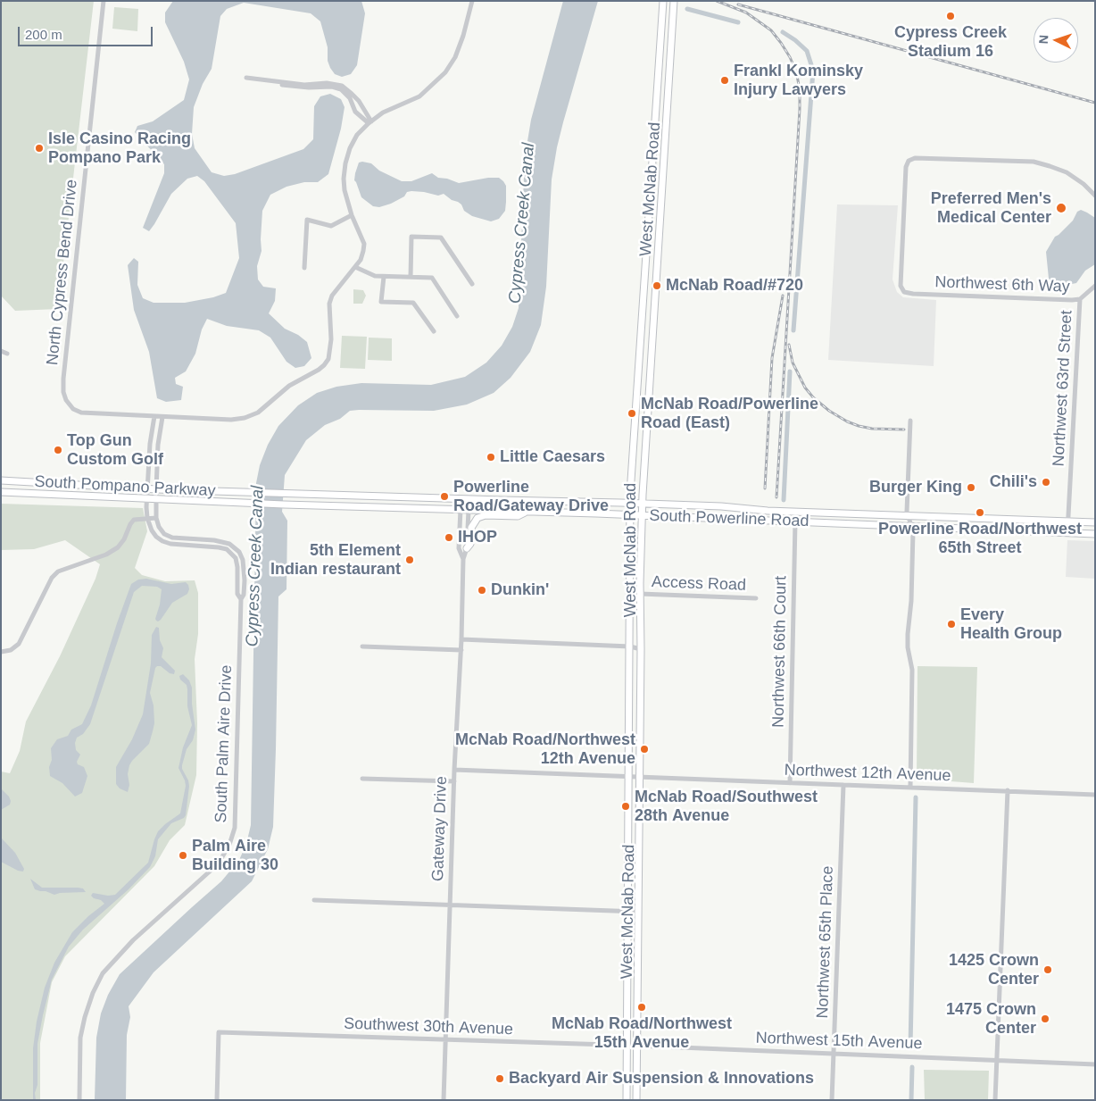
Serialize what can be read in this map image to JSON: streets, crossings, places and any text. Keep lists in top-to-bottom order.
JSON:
{
  "streets": {
    "main road": ["West McNab Road", "South Pompano Parkway", "South Powerline Road"],
    "street": [
      "North Cypress Bend Drive",
      "Northwest 6th Way",
      "Northwest 63rd Street",
      "Access Road",
      "Northwest 66th Court",
      "South Palm Aire Drive",
      "Northwest 12th Avenue",
      "Gateway Drive",
      "Northwest 65th Place",
      "Southwest 30th Avenue",
      "Northwest 15th Avenue"
    ]
  },
  "crossings": [
    ["West McNab Road", "South Powerline Road"],
    ["West McNab Road", "Access Road"],
    ["West McNab Road", "Northwest 12th Avenue"],
    ["West McNab Road", "Southwest 30th Avenue"],
    ["West McNab Road", "Northwest 15th Avenue"],
    ["Northwest 6th Way", "Northwest 63rd Street"],
    ["Northwest 63rd Street", "South Powerline Road"],
    ["South Pompano Parkway", "South Powerline Road"],
    ["South Pompano Parkway", "South Palm Aire Drive"],
    ["South Powerline Road", "Northwest 66th Court"],
    ["South Powerline Road", "Gateway Drive"],
    ["Northwest 66th Court", "Northwest 12th Avenue"],
    ["Northwest 12th Avenue", "Gateway Drive"],
    ["Northwest 12th Avenue", "Northwest 65th Place"],
    ["Gateway Drive", "Southwest 30th Avenue"],
    ["Northwest 65th Place", "Northwest 15th Avenue"],
    ["Southwest 30th Avenue", "Northwest 15th Avenue"]
  ],
  "water": ["Cypress Creek Canal"],
  "places": [
    "Cypress Creek Stadium 16",
    "Frankl Kominsky Injury Lawyers",
    "Isle Casino Racing Pompano Park",
    "Preferred Men's Medical Center",
    "McNab Road/#720",
    "McNab Road/Powerline Road (East)",
    "Top Gun Custom Golf",
    "Little Caesars",
    "Chili's",
    "Burger King",
    "Powerline Road/Gateway Drive",
    "Powerline Road/Northwest 65th Street",
    "IHOP",
    "5th Element Indian restaurant",
    "Dunkin'",
    "Every Health Group",
    "McNab Road/Northwest 12th Avenue",
    "McNab Road/Southwest 28th Avenue",
    "Palm Aire Building 30",
    "1425 Crown Center",
    "McNab Road/Northwest 15th Avenue",
    "1475 Crown Center",
    "Backyard Air Suspension & Innovations"
  ],
  "scale_bar": "200 m",
  "north": "left"
}
